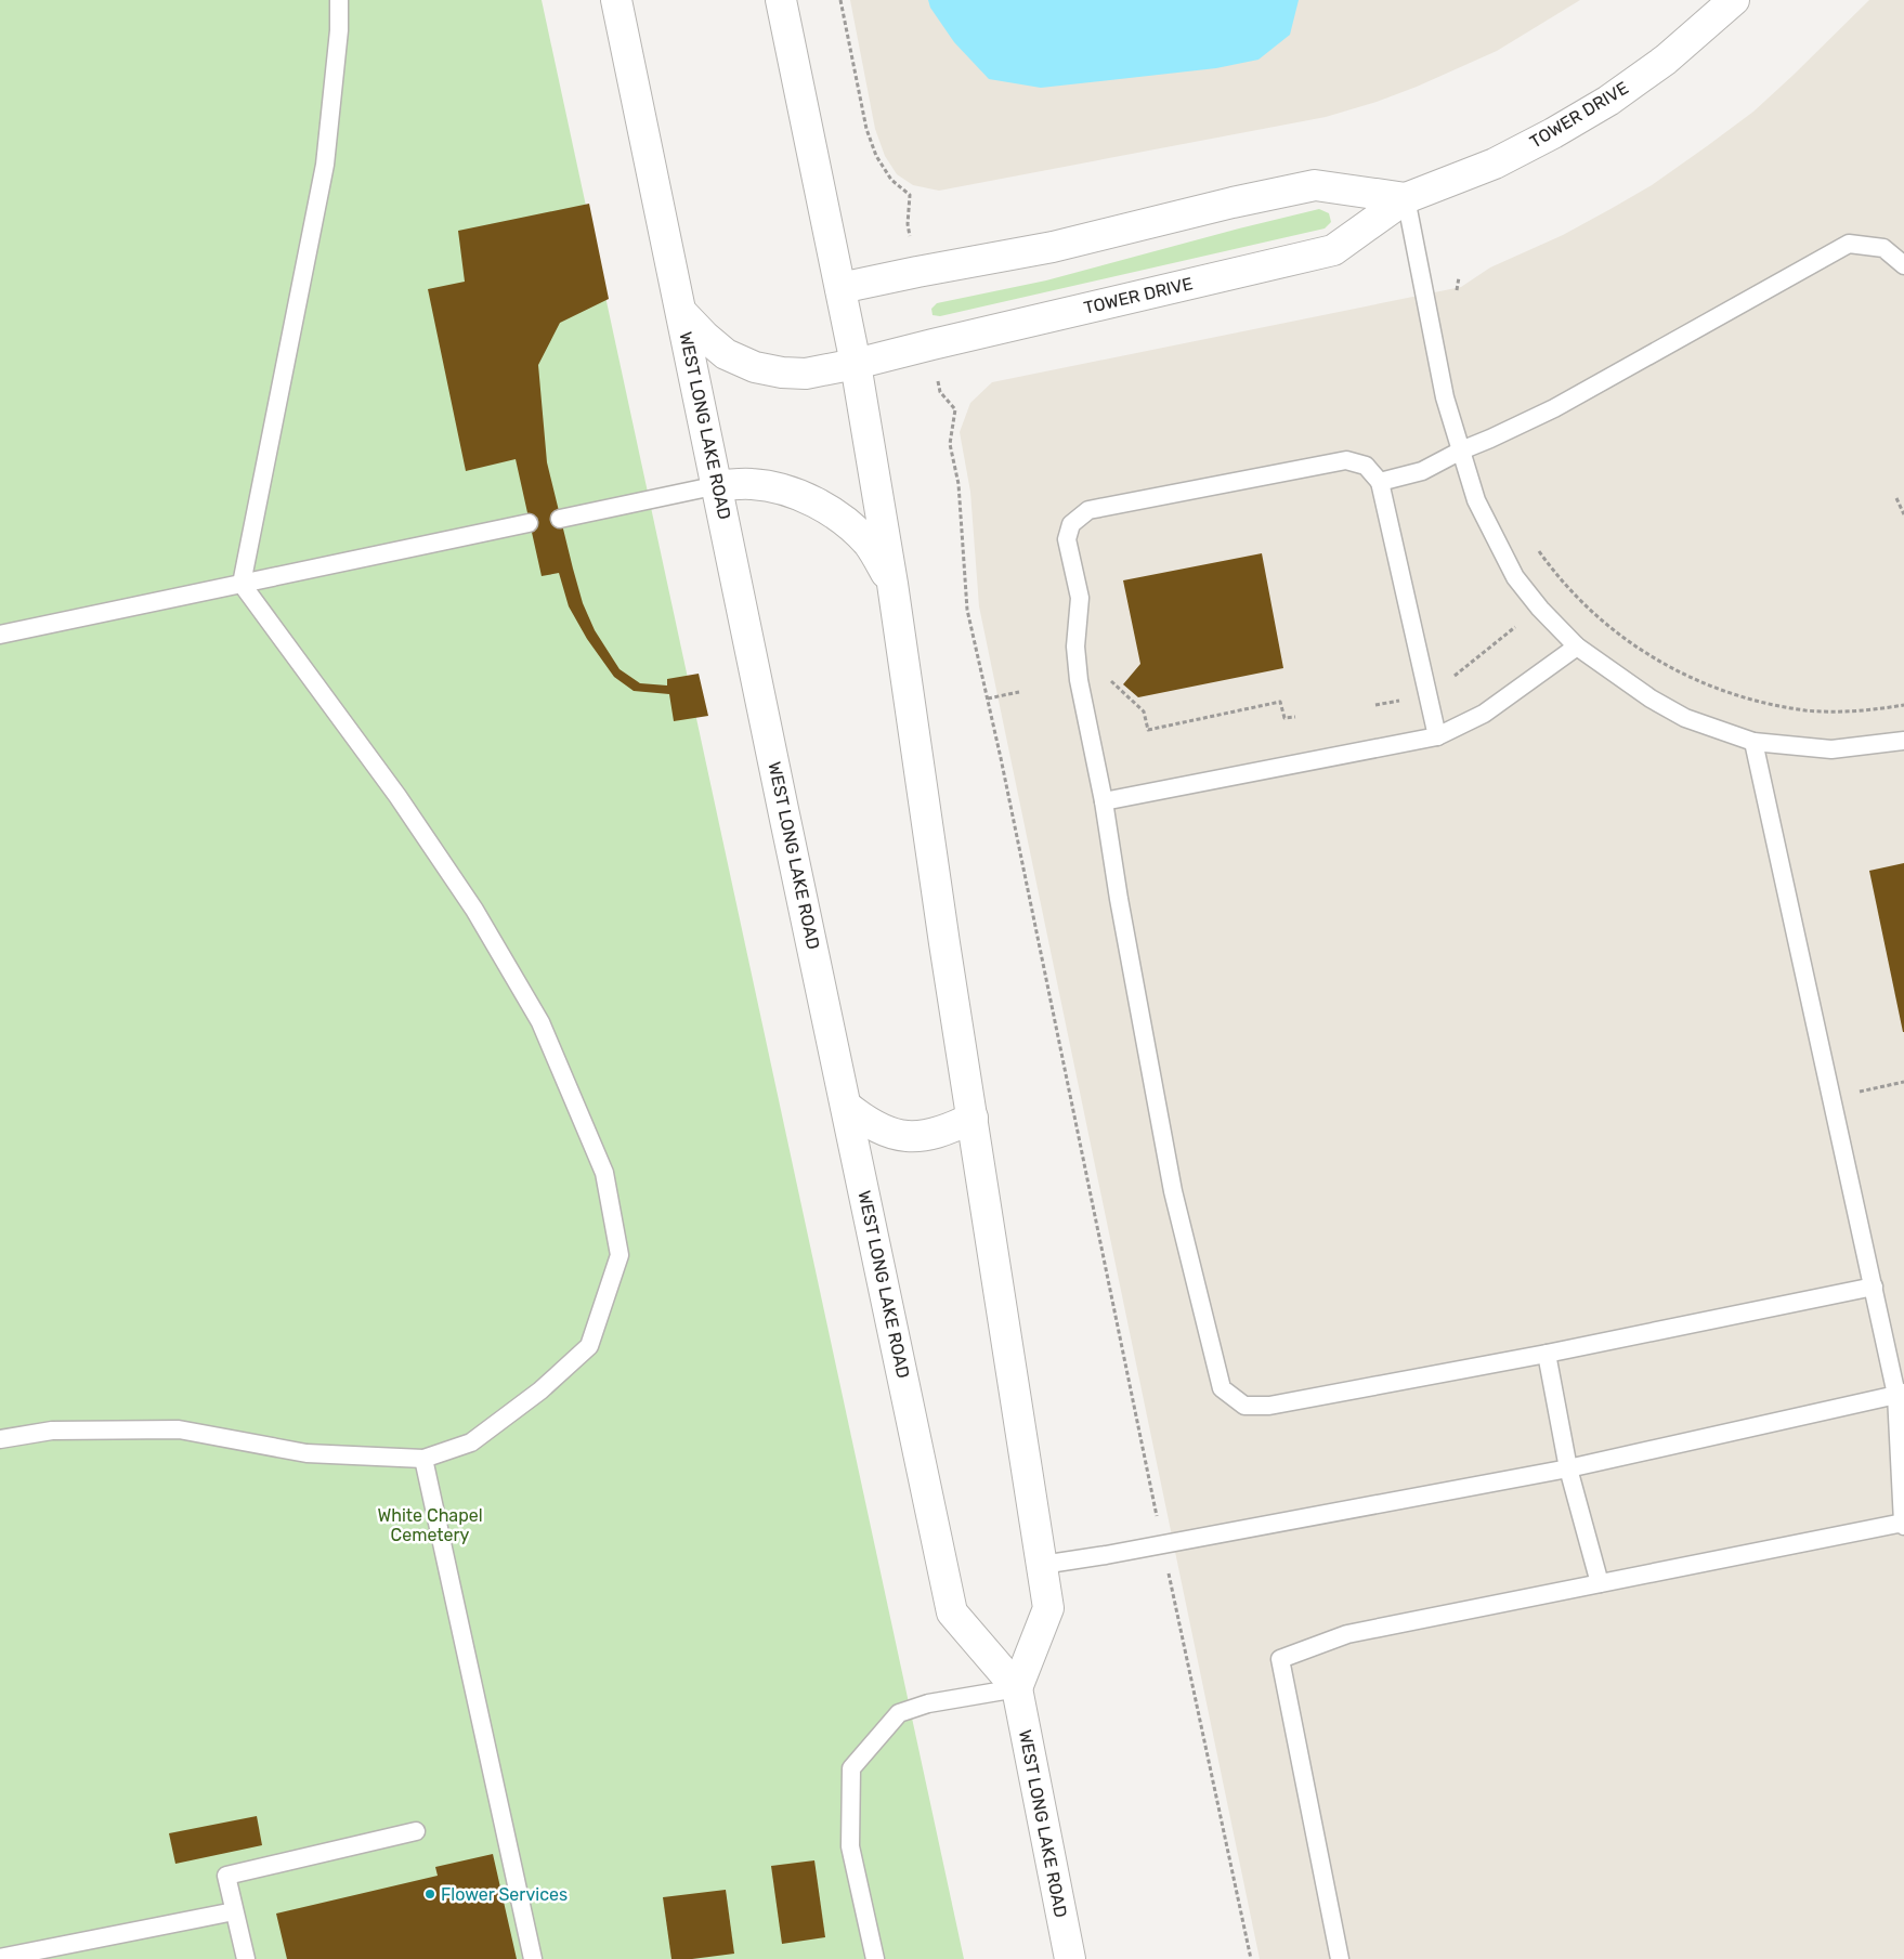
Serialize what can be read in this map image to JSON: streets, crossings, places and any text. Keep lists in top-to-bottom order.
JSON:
{
  "streets": {
    "main road": ["TOWER DRIVE", "WEST LONG LAKE ROAD"]
  },
  "crossings": [
    ["TOWER DRIVE", "WEST LONG LAKE ROAD"]
  ],
  "parks": ["White Chapel Cemetery"],
  "places": ["Flower Services"]
}
